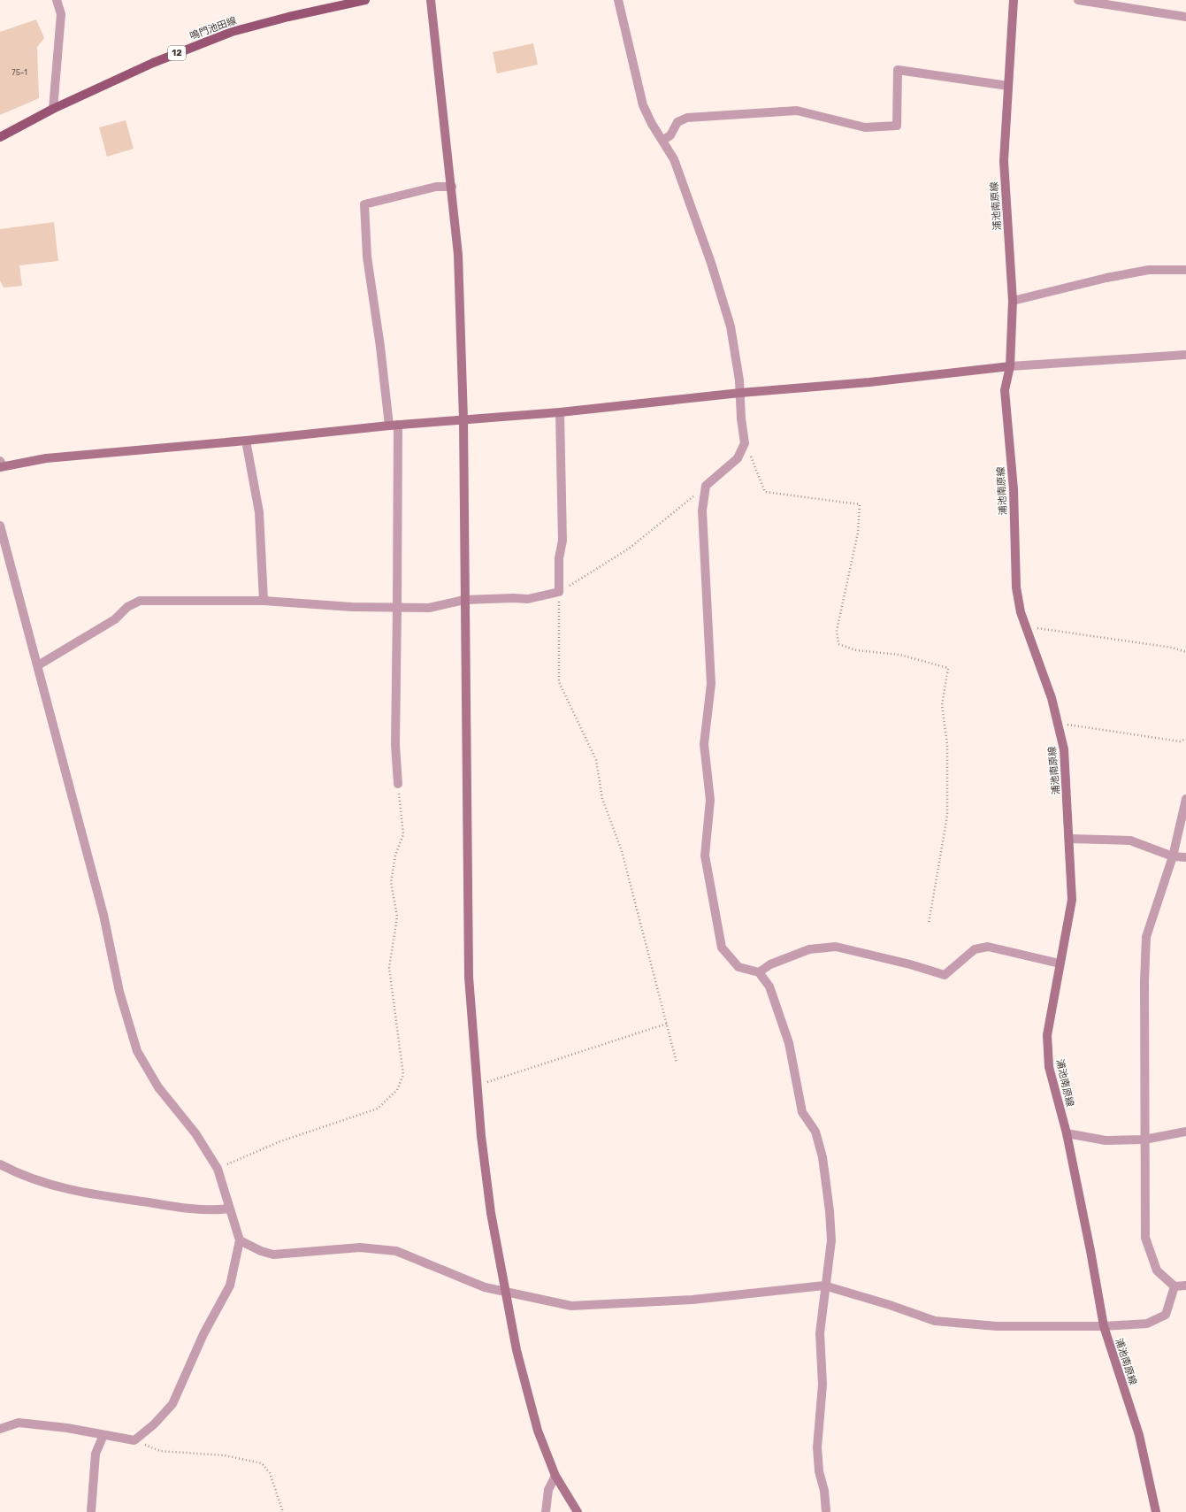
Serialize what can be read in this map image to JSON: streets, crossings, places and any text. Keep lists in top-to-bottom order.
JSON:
{
  "streets": {
    "main road": ["鳴門池田線", "12"],
    "street": ["浦池南原線"]
  },
  "house_numbers": ["75-1"]
}
